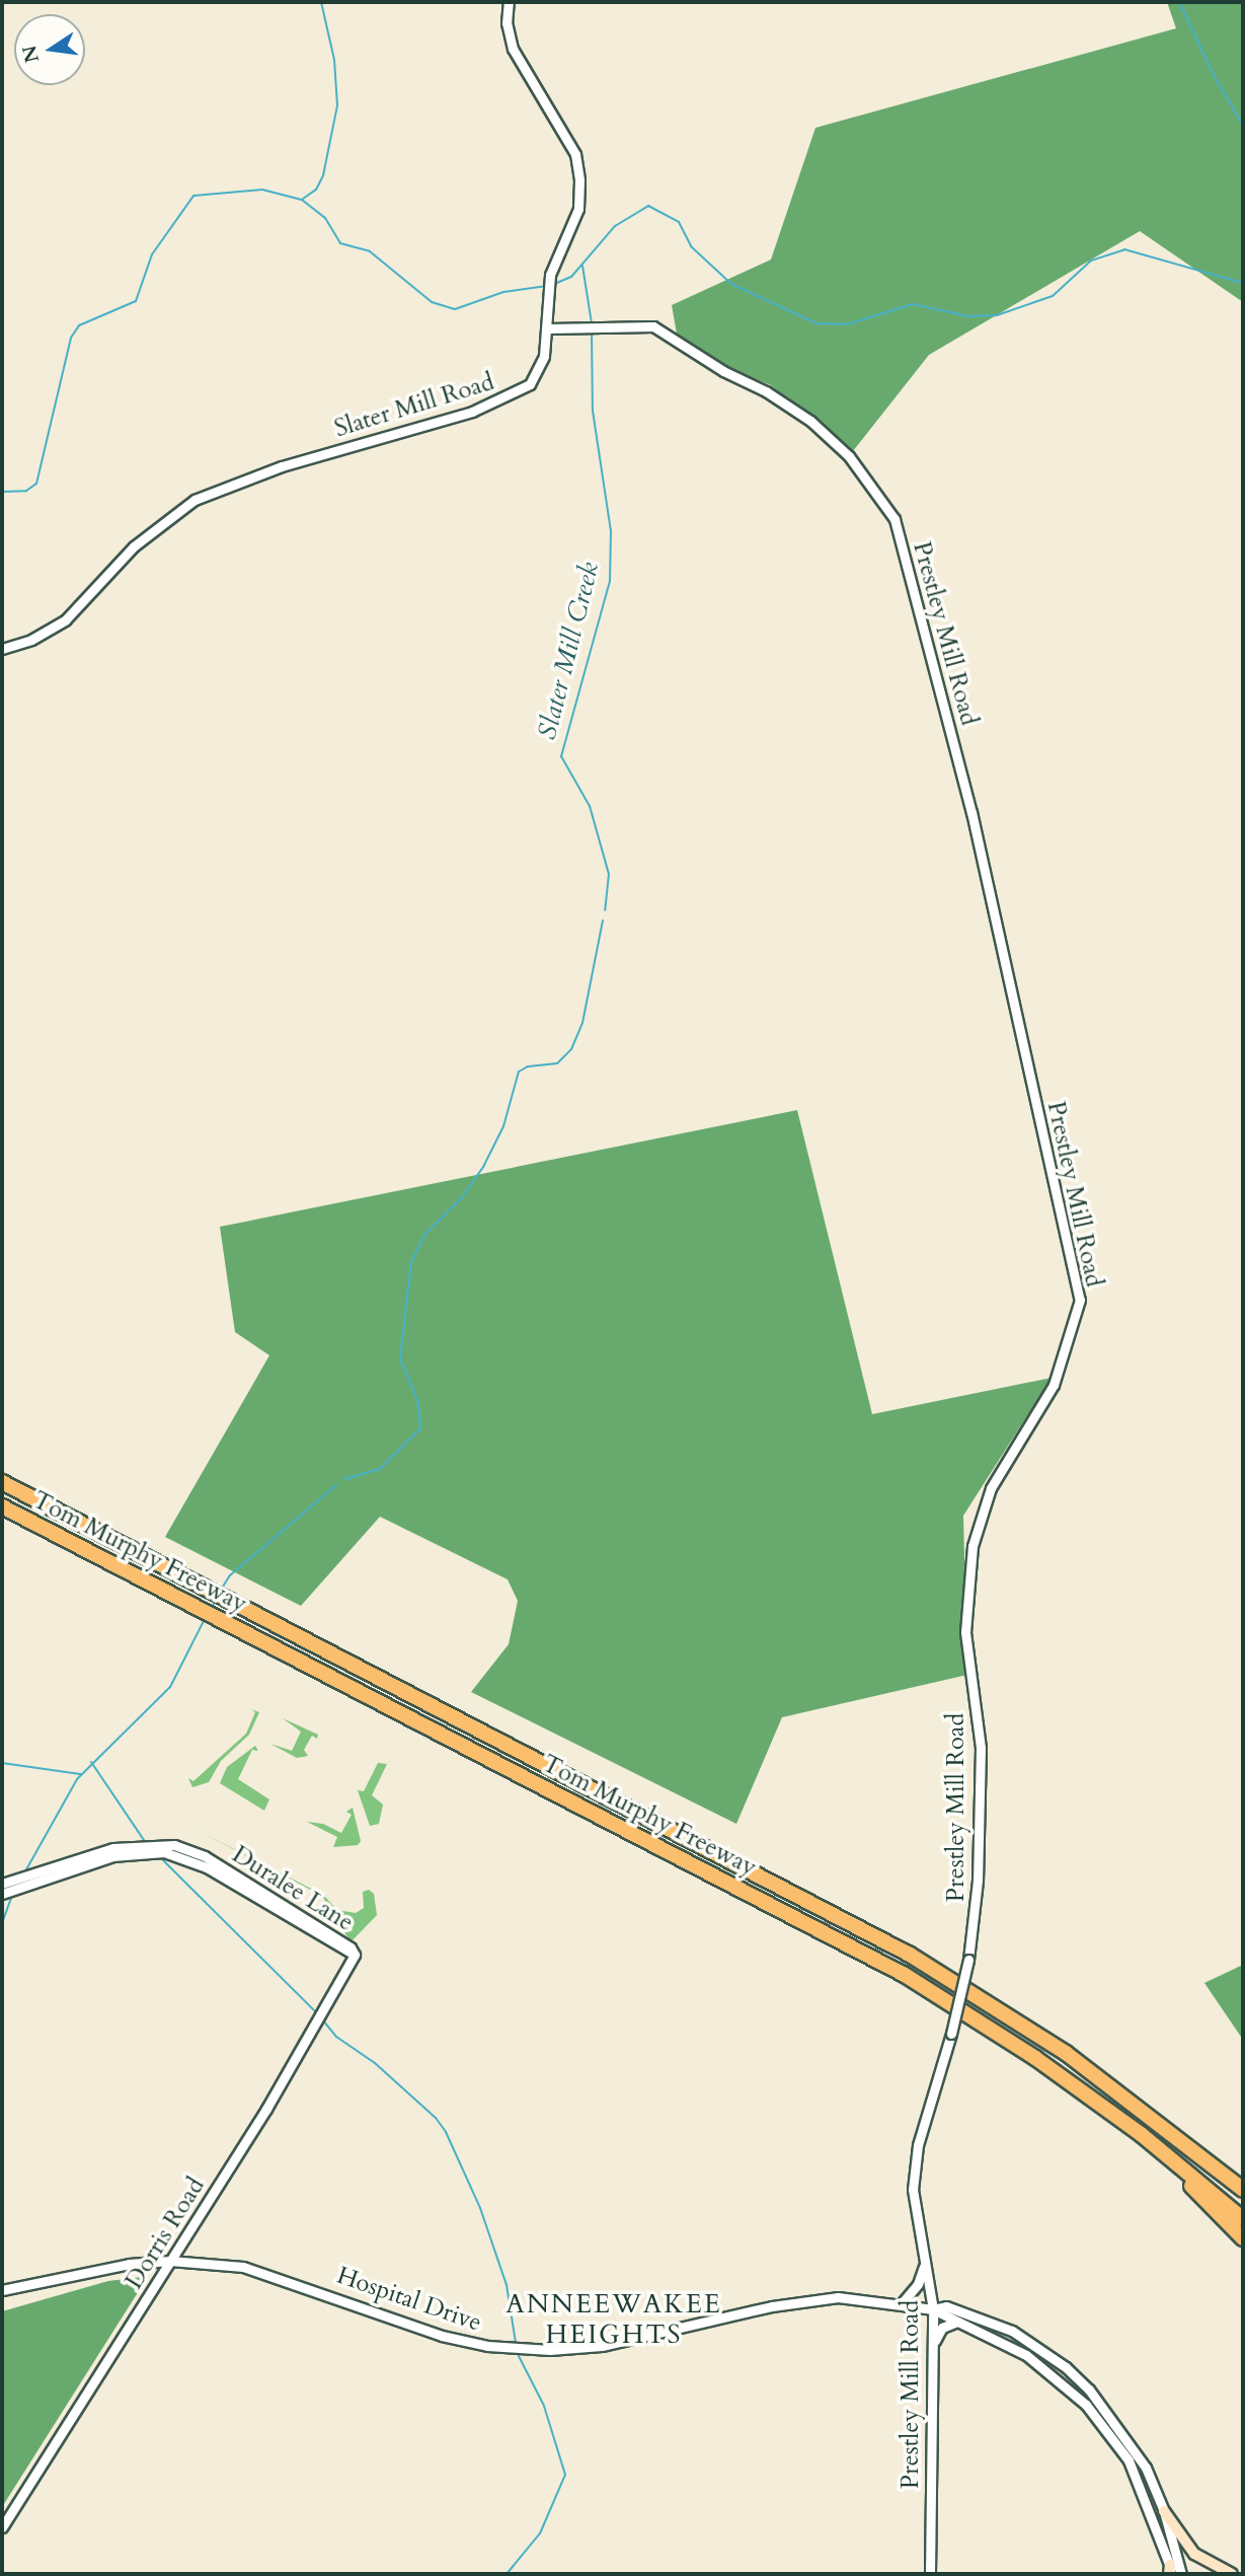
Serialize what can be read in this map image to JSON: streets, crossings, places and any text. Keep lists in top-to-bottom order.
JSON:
{
  "streets": {
    "highway": ["Tom Murphy Freeway"],
    "street": [
      "Slater Mill Road",
      "Prestley Mill Road",
      "Duralee Lane",
      "Dorris Road",
      "Hospital Drive"
    ]
  },
  "crossings": [
    ["Slater Mill Road", "Prestley Mill Road"],
    ["Prestley Mill Road", "Hospital Drive"],
    ["Duralee Lane", "Dorris Road"],
    ["Dorris Road", "Hospital Drive"]
  ],
  "districts": ["ANNEEWAKEE HEIGHTS"],
  "water": ["Slater Mill Creek"],
  "north": "left"
}
